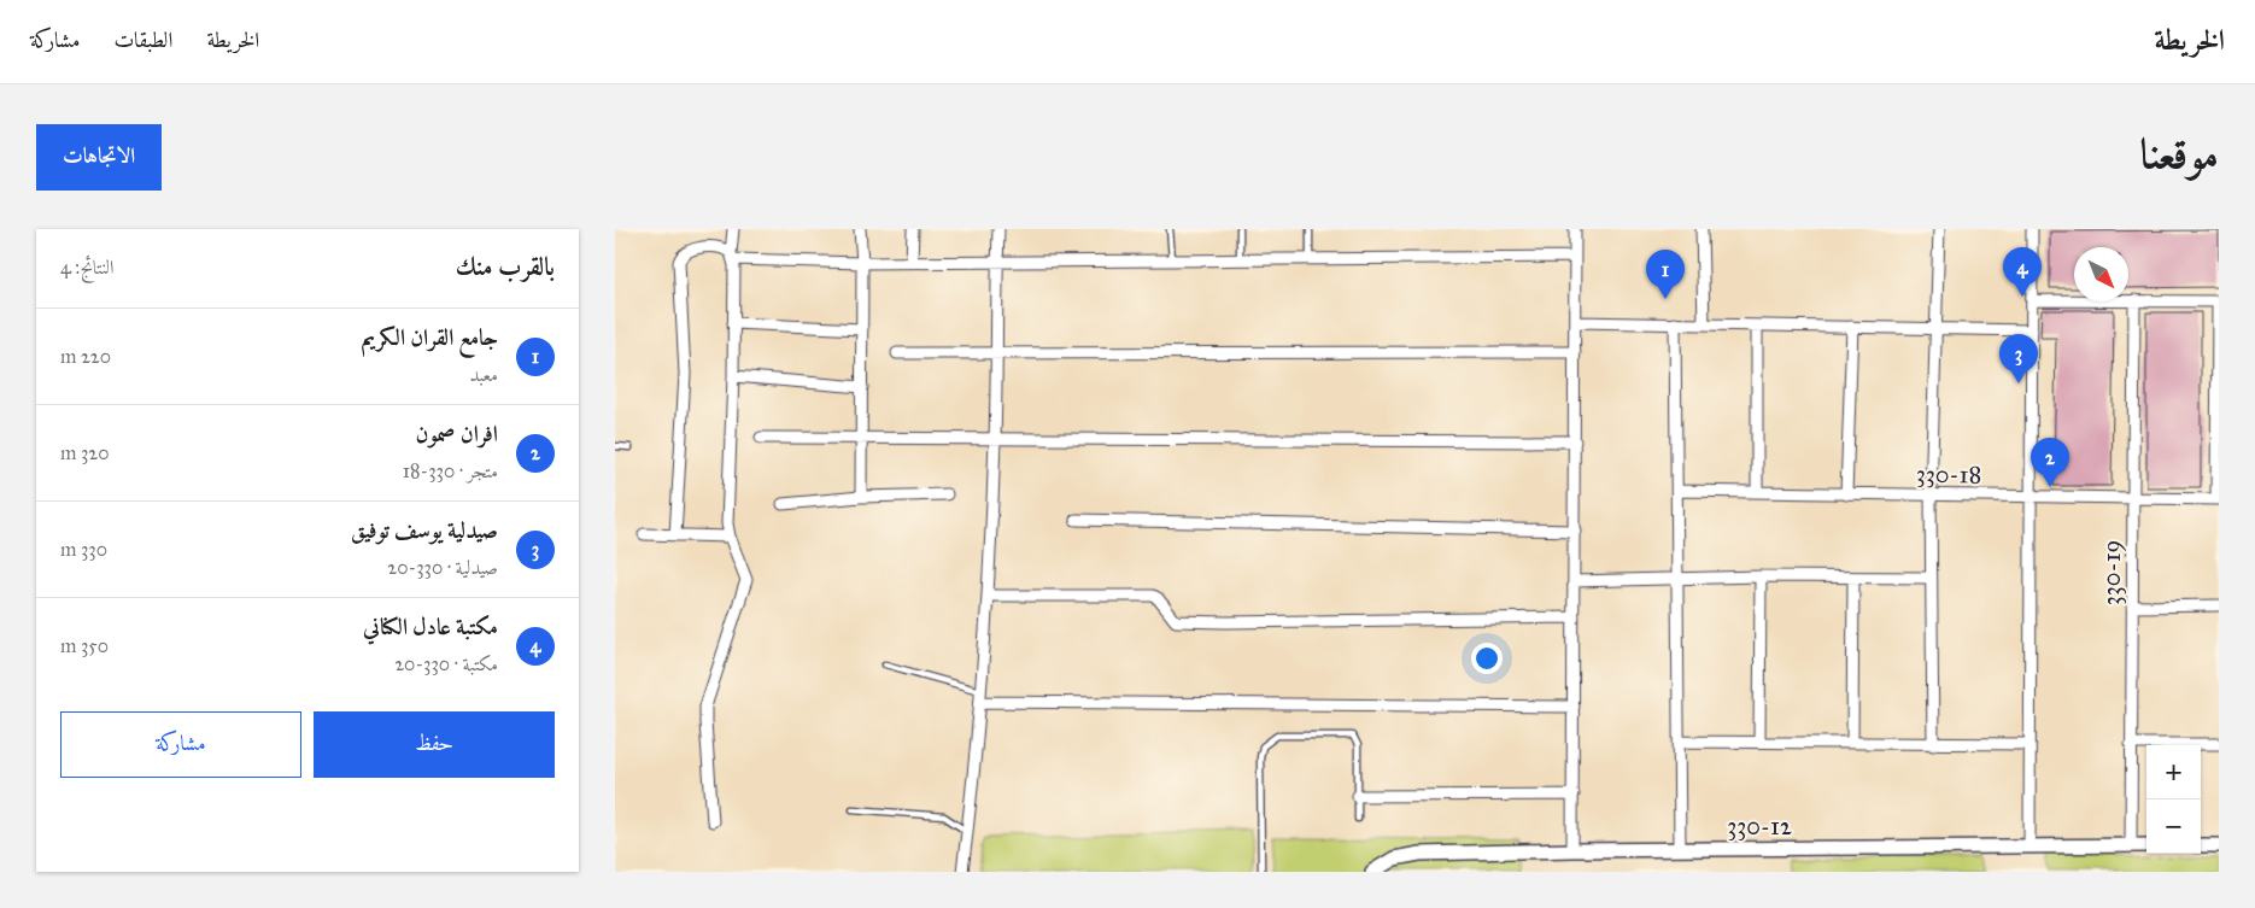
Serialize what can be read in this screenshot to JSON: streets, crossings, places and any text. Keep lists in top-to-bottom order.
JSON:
{
  "streets": {
    "street": ["330-18", "330-19", "330-12"]
  },
  "crossings": [
    ["330-18", "330-19"],
    ["330-19", "330-12"]
  ],
  "north": "bottom right",
  "page": {
    "header": "الخريطة",
    "nav": ["الخريطة", "الطبقات", "مشاركة"],
    "title": "موقعنا",
    "buttons": [
      "الاتجاهات",
      ["حفظ", "مشاركة"]
    ],
    "heading": ["بالقرب منك", "النتائج: 4"],
    "pins": [
      "4",
      "1",
      "3",
      "2"
    ],
    "list": [
      {
        "mark": "1",
        "name": "جامع القران الكريم",
        "note": "معبد",
        "value": "220 m"
      },
      {
        "mark": "2",
        "name": "افران صمون",
        "note": "متجر · 330-18",
        "value": "320 m"
      },
      {
        "mark": "3",
        "name": "صيدلية يوسف توفيق",
        "note": "صيدلية · 330-20",
        "value": "330 m"
      },
      {
        "mark": "4",
        "name": "مكتبة عادل الكناني",
        "note": "مكتبة · 330-20",
        "value": "350 m"
      }
    ],
    "map_buttons": ["+", "−"]
  }
}
